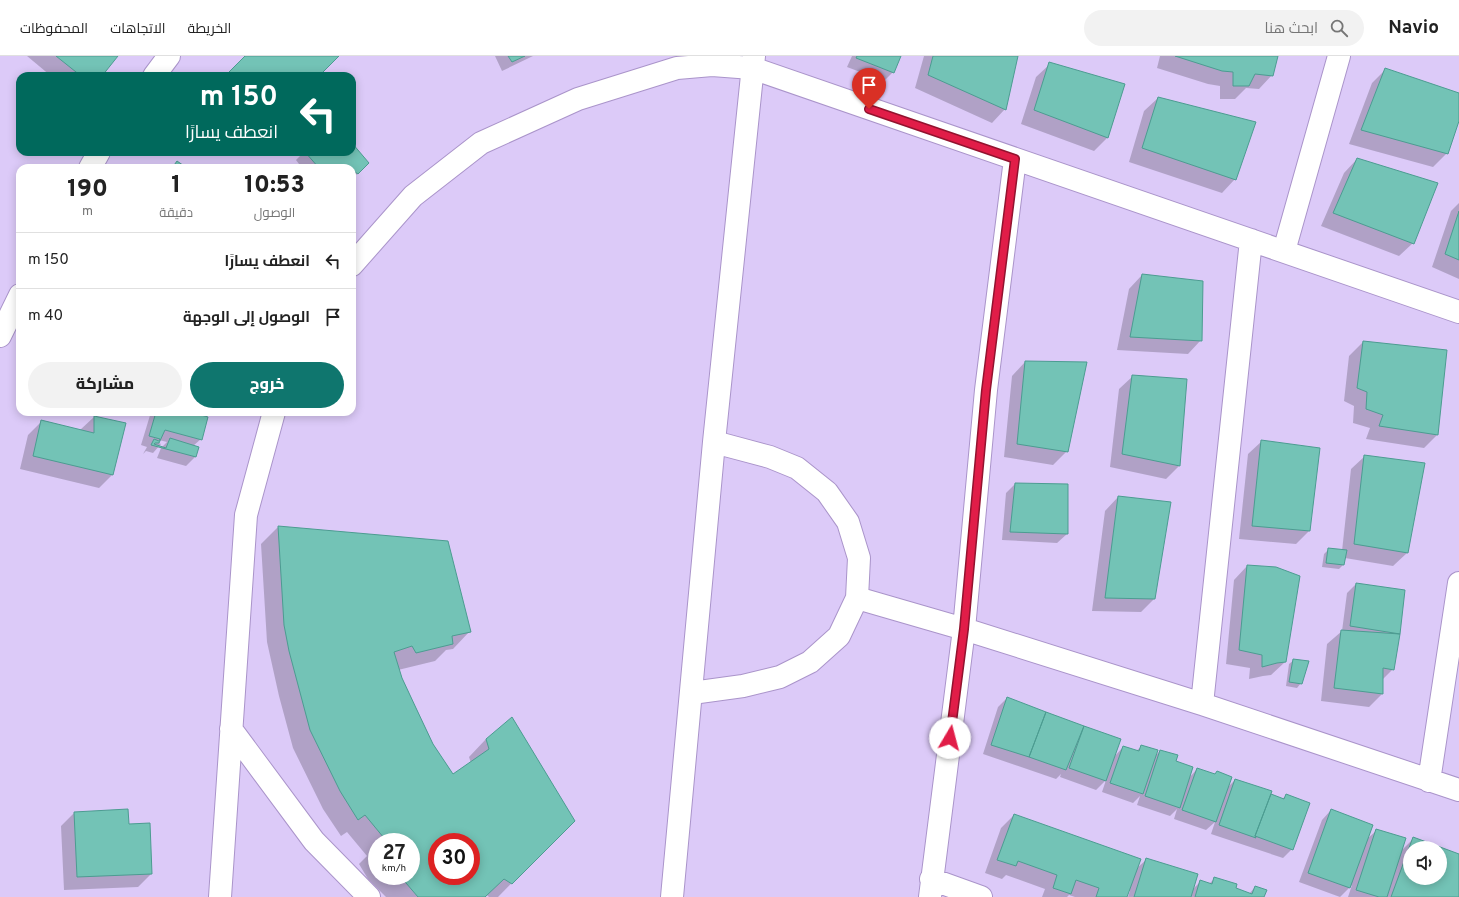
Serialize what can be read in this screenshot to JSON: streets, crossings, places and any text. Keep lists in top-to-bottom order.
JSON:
{
  "page": {
    "header": "Navio",
    "search": "ابحث هنا",
    "nav": ["الخريطة", "الاتجاهات", "المحفوظات"],
    "turn": ["150 m", "انعطف يسارًا"],
    "eta": [
      "10:53",
      "الوصول",
      "1",
      "دقيقة",
      "190",
      "m"
    ],
    "list": [
      {
        "name": "انعطف يسارًا",
        "value": "150 m"
      },
      {
        "name": "الوصول إلى الوجهة",
        "value": "40 m"
      }
    ],
    "buttons": ["خروج", "مشاركة"],
    "speed": "27 km/h",
    "limit": "30"
  }
}
